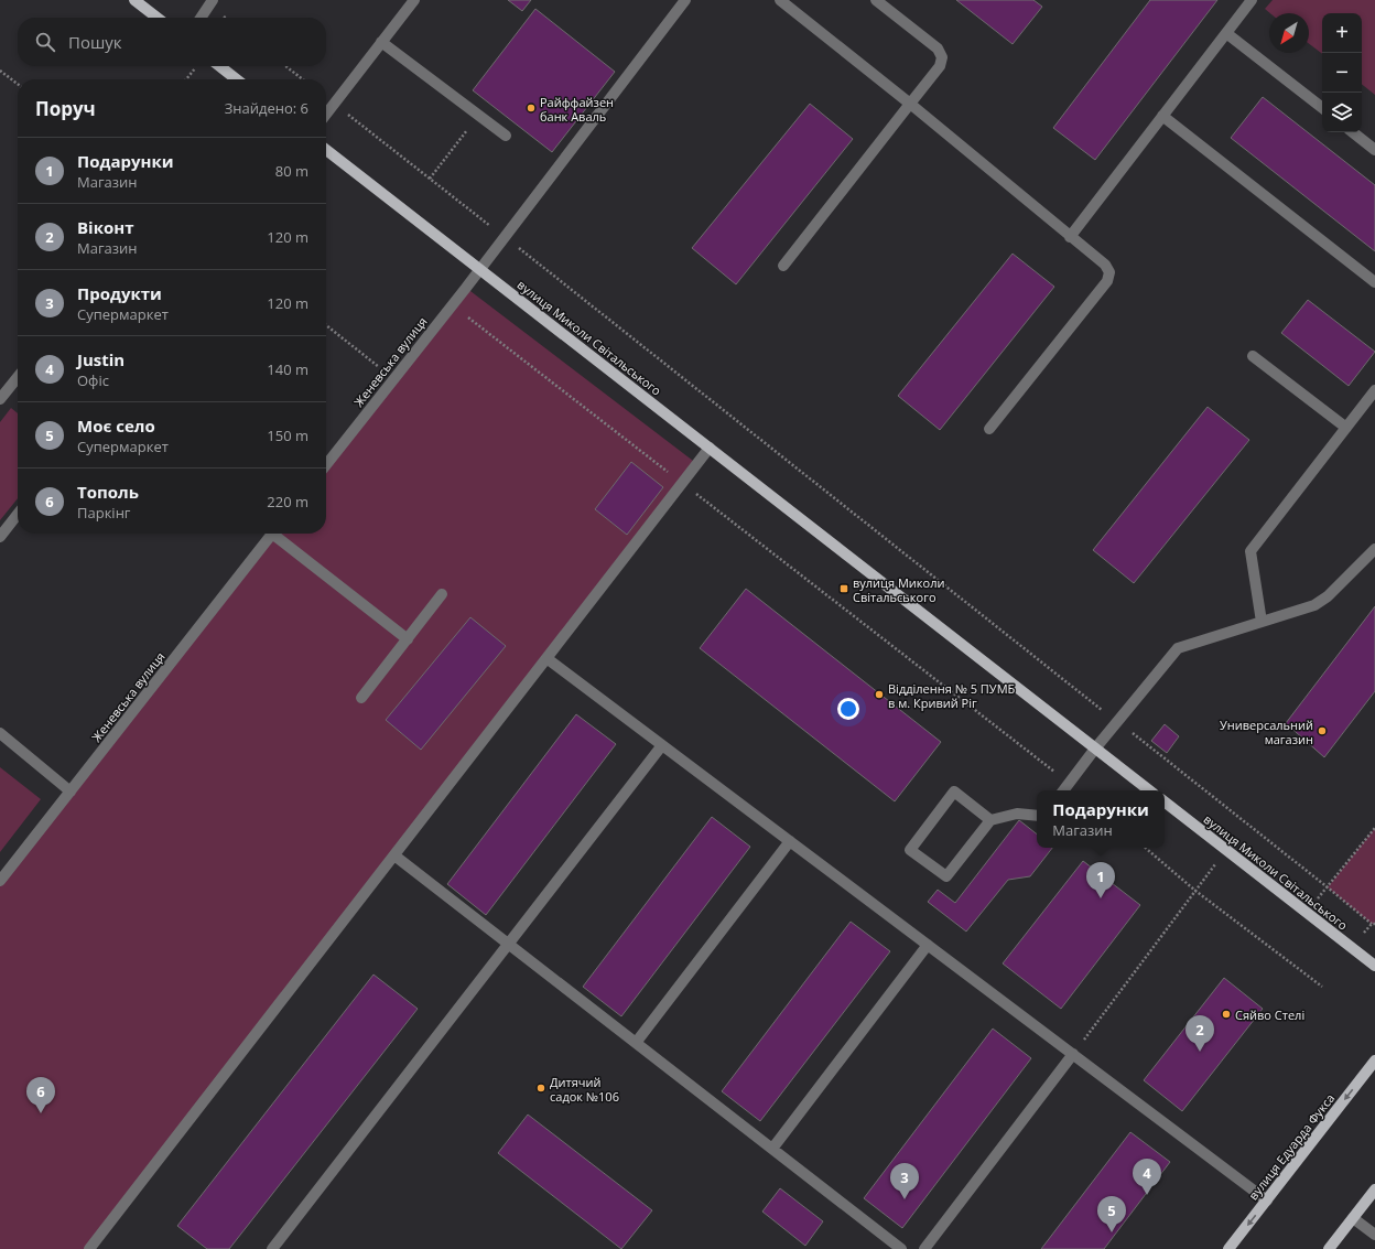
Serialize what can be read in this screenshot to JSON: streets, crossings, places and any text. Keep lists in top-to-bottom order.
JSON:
{
  "streets": {
    "main road": ["вулиця Миколи Світальського", "вулиця Едуарда Фукса"],
    "street": ["Женевська вулиця"]
  },
  "crossings": [
    ["вулиця Миколи Світальського", "Женевська вулиця"]
  ],
  "places": {
    "other": [
      "Райффайзен банк Аваль",
      "Відділення № 5 ПУМБ в м. Кривий Ріг",
      "Универсальний магазин",
      "Сяйво Стелі",
      "Дитячий садок №106"
    ],
    "transit": ["вулиця Миколи Світальського"]
  },
  "north": "bottom left",
  "page": {
    "map_buttons": ["+", "−"],
    "search": "Пошук",
    "heading": ["Поруч", "Знайдено: 6"],
    "list": [
      {
        "mark": "1",
        "name": "Подарунки",
        "note": "Магазин",
        "value": "80 m"
      },
      {
        "mark": "2",
        "name": "Віконт",
        "note": "Магазин",
        "value": "120 m"
      },
      {
        "mark": "3",
        "name": "Продукти",
        "note": "Супермаркет",
        "value": "120 m"
      },
      {
        "mark": "4",
        "name": "Justin",
        "note": "Офіс",
        "value": "140 m"
      },
      {
        "mark": "5",
        "name": "Моє село",
        "note": "Супермаркет",
        "value": "150 m"
      },
      {
        "mark": "6",
        "name": "Тополь",
        "note": "Паркінг",
        "value": "220 m"
      }
    ],
    "popup": ["Подарунки", "Магазин"],
    "pins": [
      "1",
      "2",
      "6",
      "4",
      "3",
      "5"
    ]
  }
}
